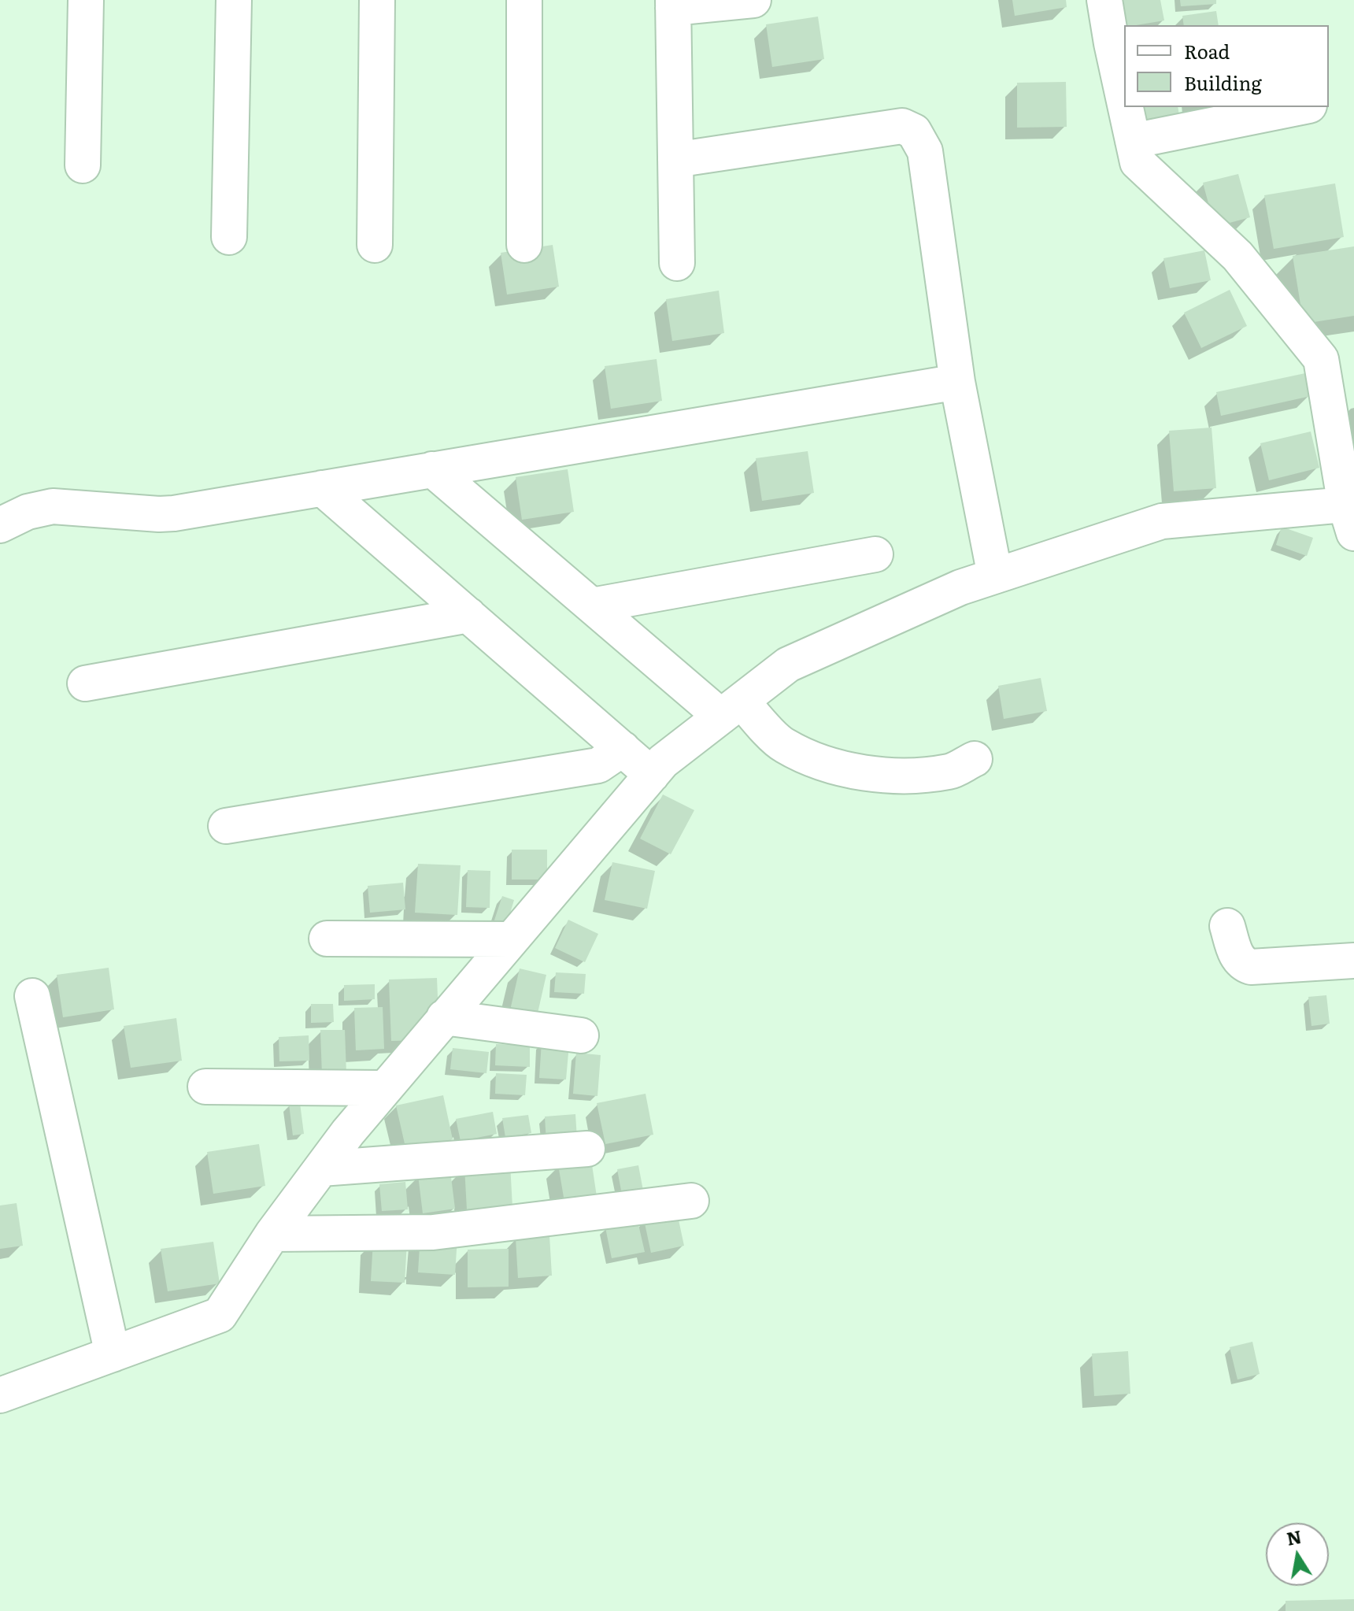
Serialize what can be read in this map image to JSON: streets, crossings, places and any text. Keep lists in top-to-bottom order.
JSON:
{
  "legend": ["Road", "Building"],
  "north": "top"
}
